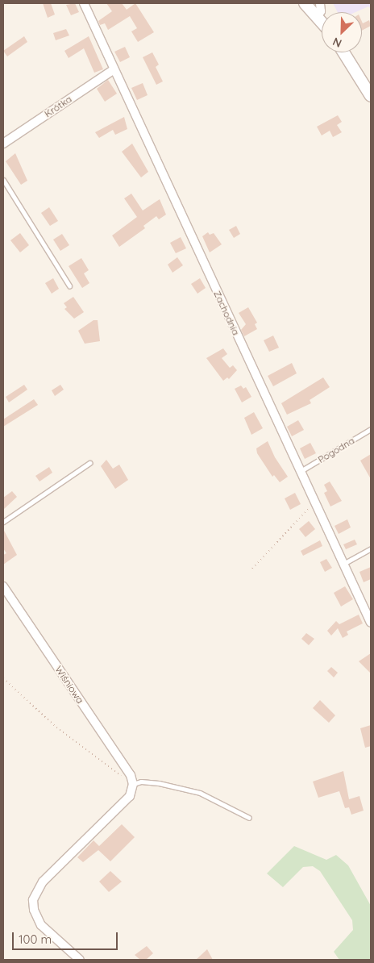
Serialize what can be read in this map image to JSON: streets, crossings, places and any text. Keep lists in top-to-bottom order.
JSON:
{
  "streets": {
    "street": ["Krótka", "Zachodnia", "Wiśniowa"],
    "lane": ["Pogodna"]
  },
  "crossings": [
    ["Krótka", "Zachodnia"],
    ["Zachodnia", "Pogodna"]
  ],
  "scale_bar": "100 m",
  "north": "bottom left"
}
